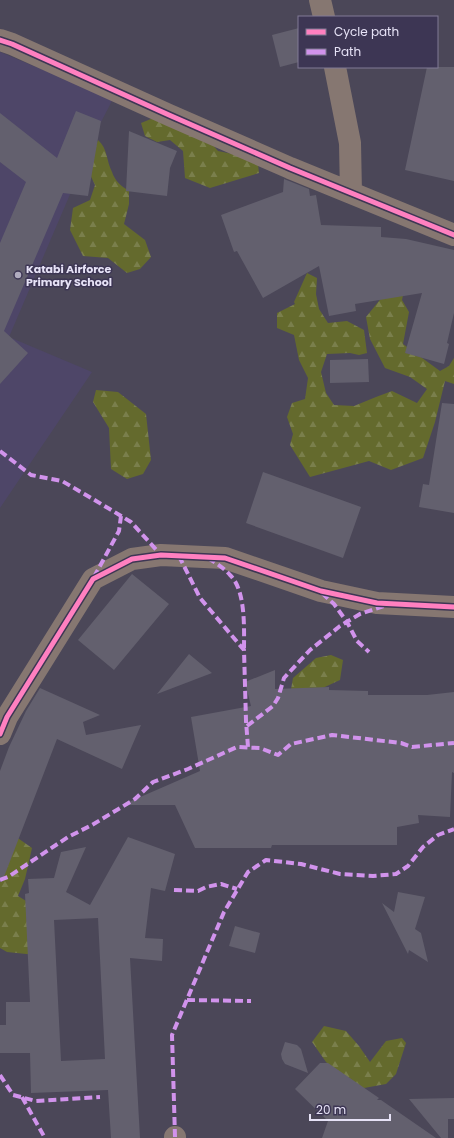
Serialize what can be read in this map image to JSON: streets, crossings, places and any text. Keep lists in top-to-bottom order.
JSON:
{
  "places": ["Katabi Airforce Primary School"],
  "legend": ["Cycle path", "Path"],
  "scale_bar": "20 m"
}
